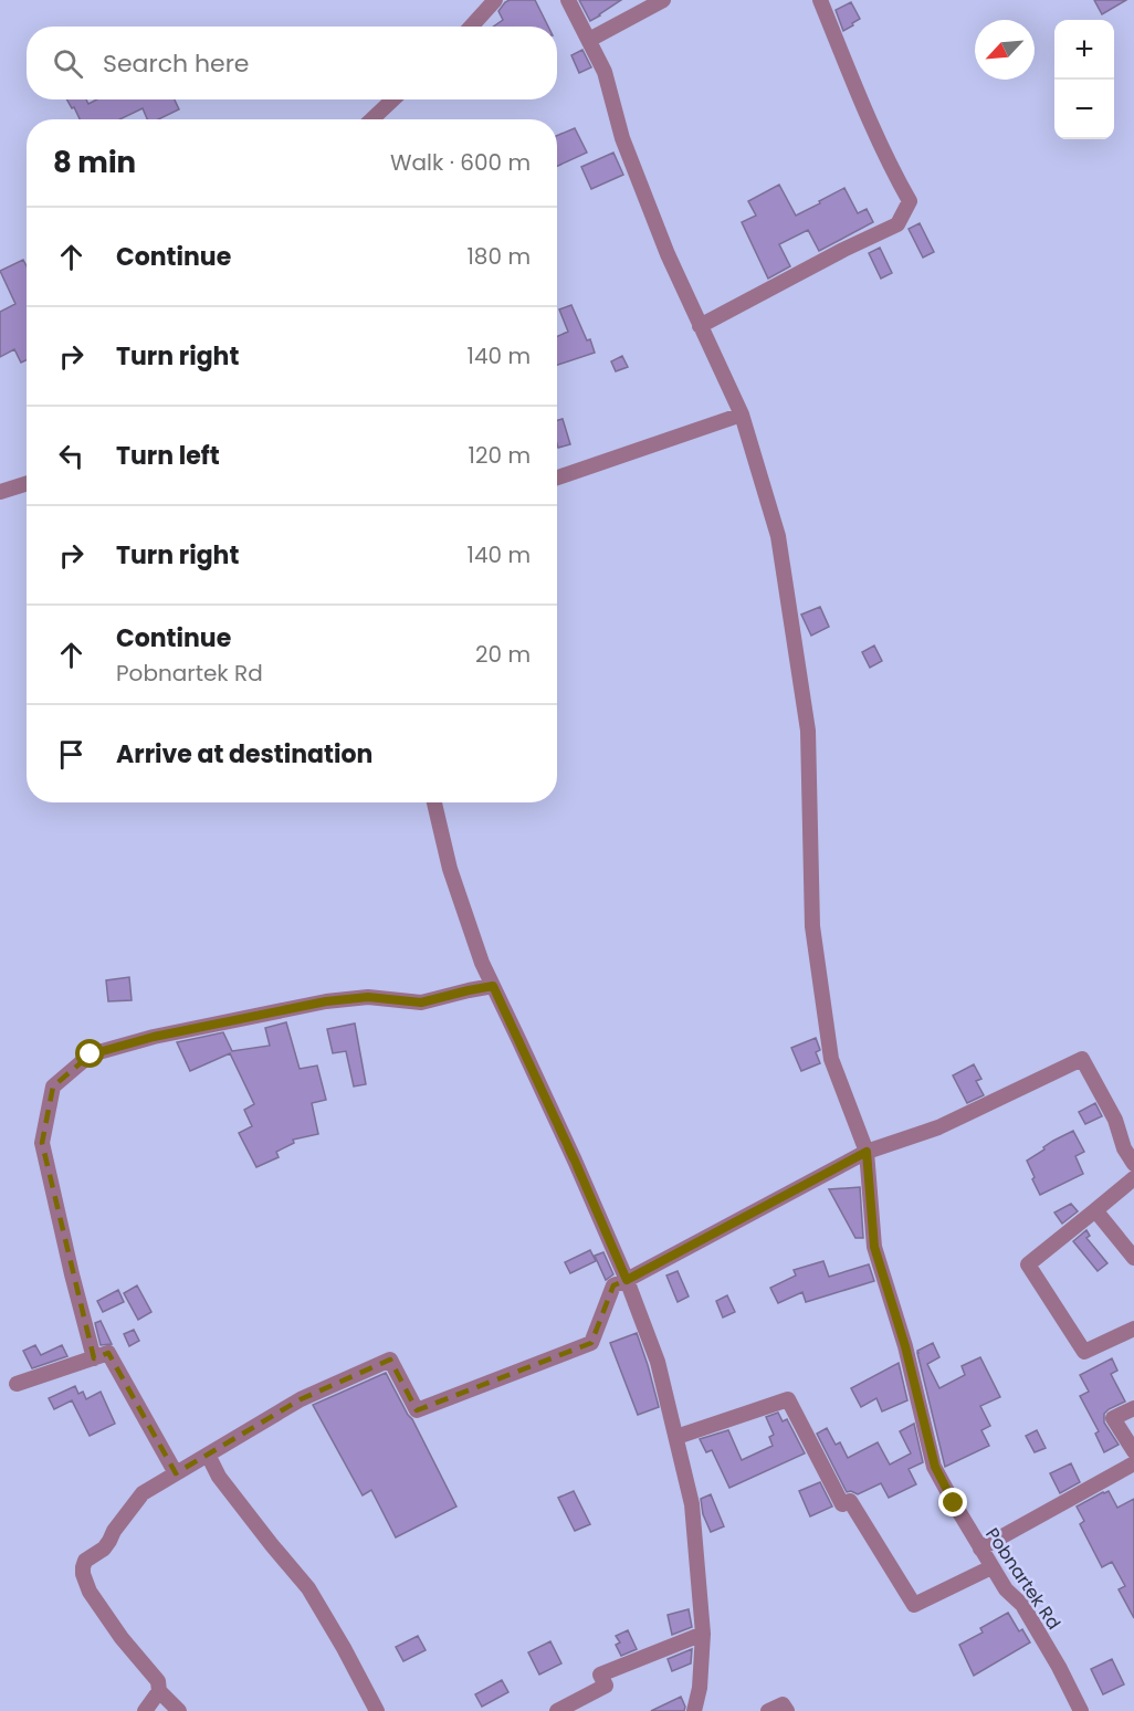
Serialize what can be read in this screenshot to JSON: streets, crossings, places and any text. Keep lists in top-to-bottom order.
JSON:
{
  "streets": {
    "street": ["Pobnartek Rd"]
  },
  "north": "bottom left",
  "page": {
    "map_buttons": ["+", "−"],
    "search": "Search here",
    "heading": ["8 min", "Walk · 600 m"],
    "list": [
      ["Continue", "180 m"],
      ["Turn right", "140 m"],
      ["Turn left", "120 m"],
      ["Turn right", "140 m"],
      ["Continue", "Pobnartek Rd", "20 m"],
      "Arrive at destination"
    ]
  }
}
